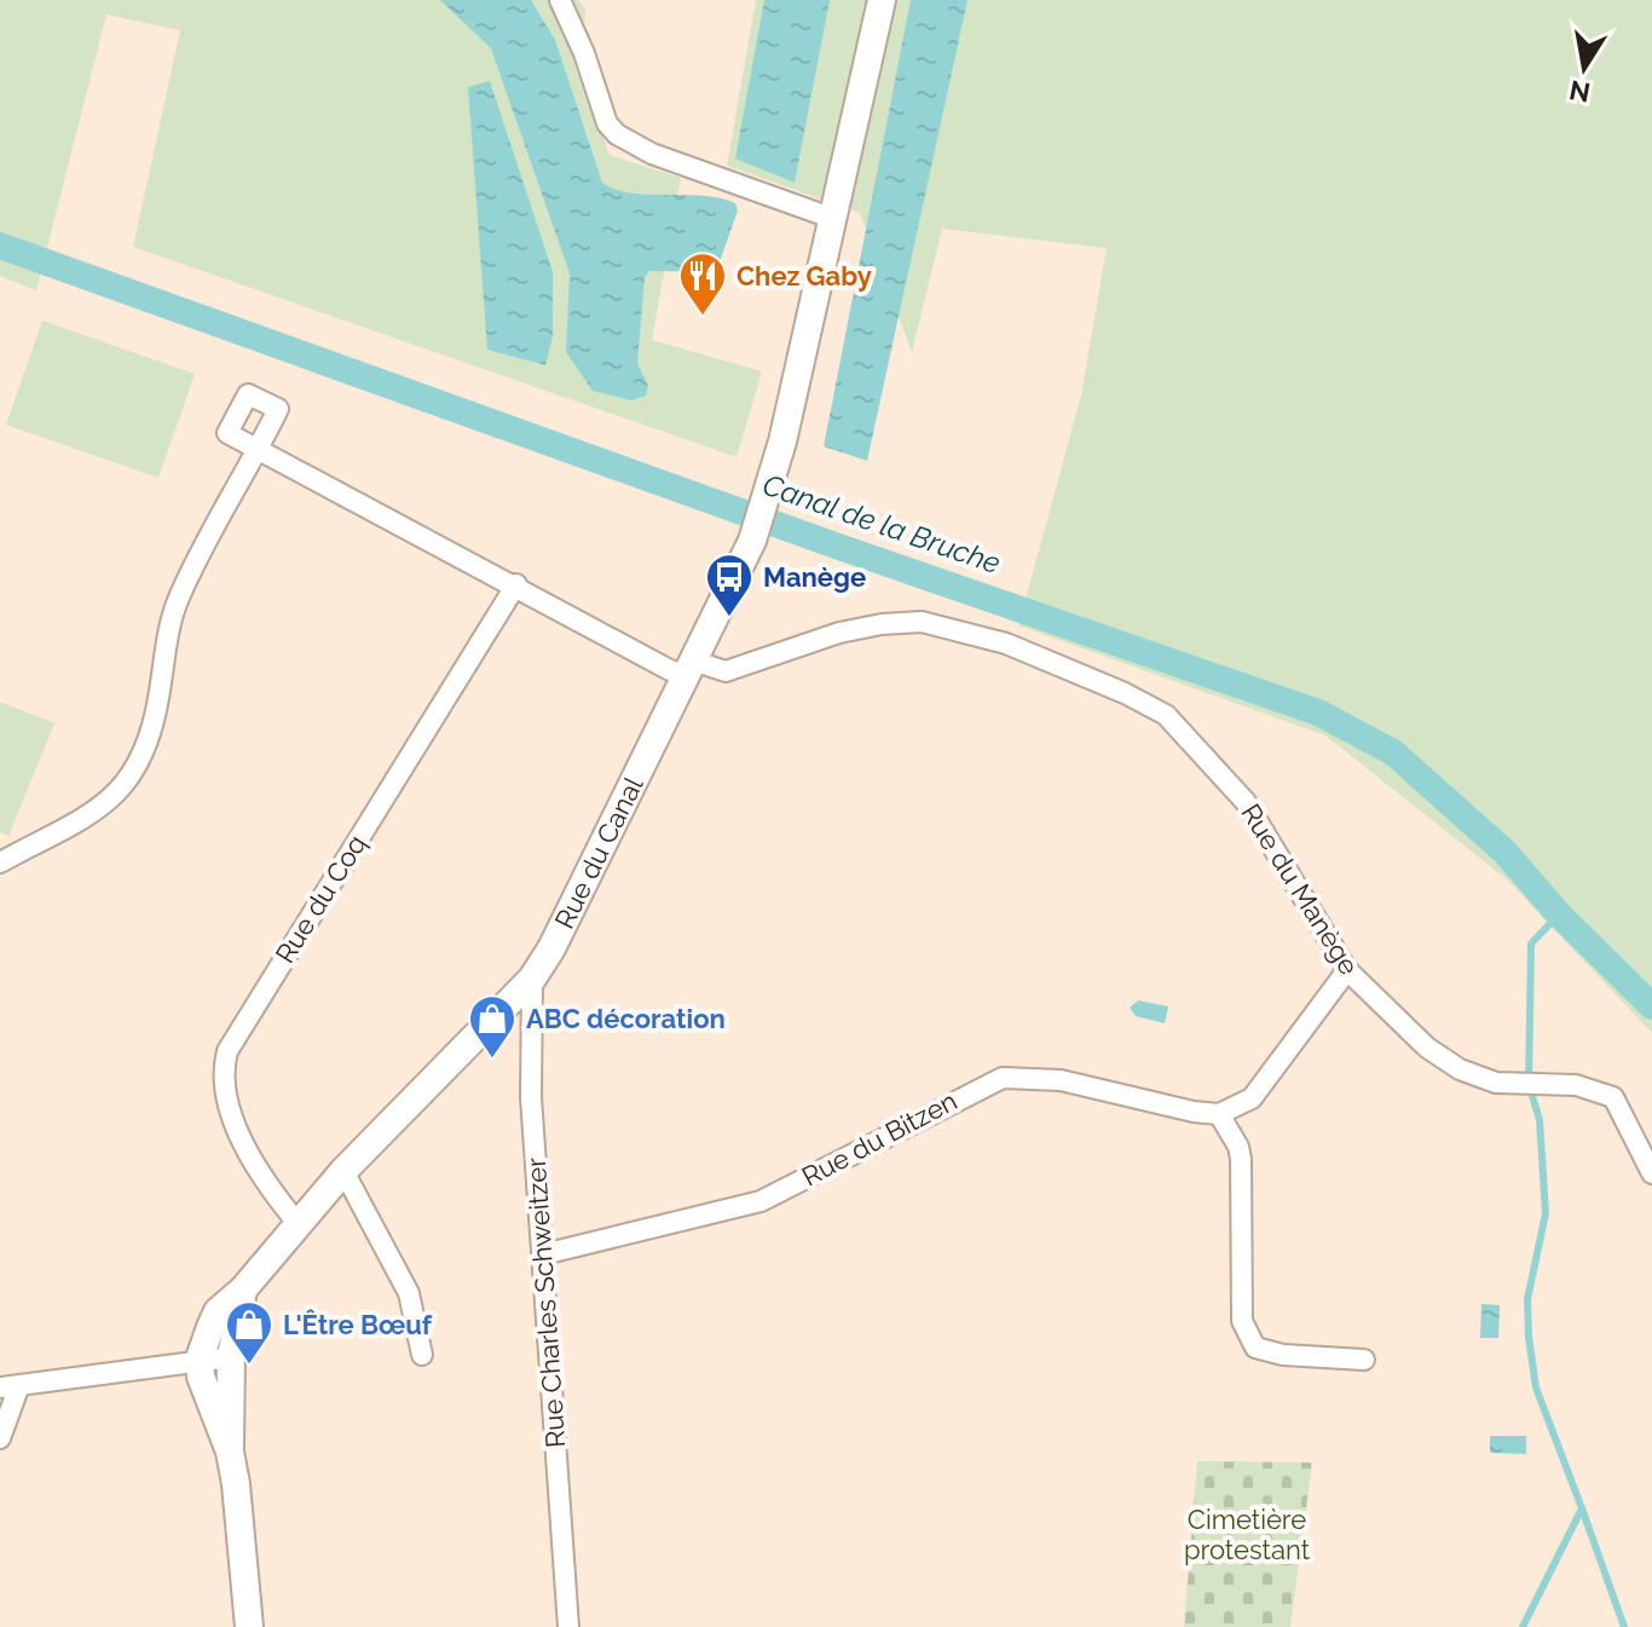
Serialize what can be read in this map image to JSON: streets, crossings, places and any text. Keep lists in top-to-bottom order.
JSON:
{
  "streets": {
    "main road": ["Rue du Canal"],
    "street": [
      "Rue du Manège",
      "Rue du Coq",
      "Rue du Bitzen",
      "Rue Charles Schweitzer"
    ]
  },
  "crossings": [
    ["Rue du Canal", "Rue du Manège"],
    ["Rue du Canal", "Rue du Coq"],
    ["Rue du Canal", "Rue Charles Schweitzer"],
    ["Rue du Bitzen", "Rue Charles Schweitzer"]
  ],
  "water": ["Canal de la Bruche"],
  "parks": ["Cimetière protestant"],
  "places": {
    "restaurant": ["Chez Gaby"],
    "bus stop": ["Manège"],
    "shop": ["ABC décoration", "L'Être Bœuf"]
  },
  "north": "bottom"
}
